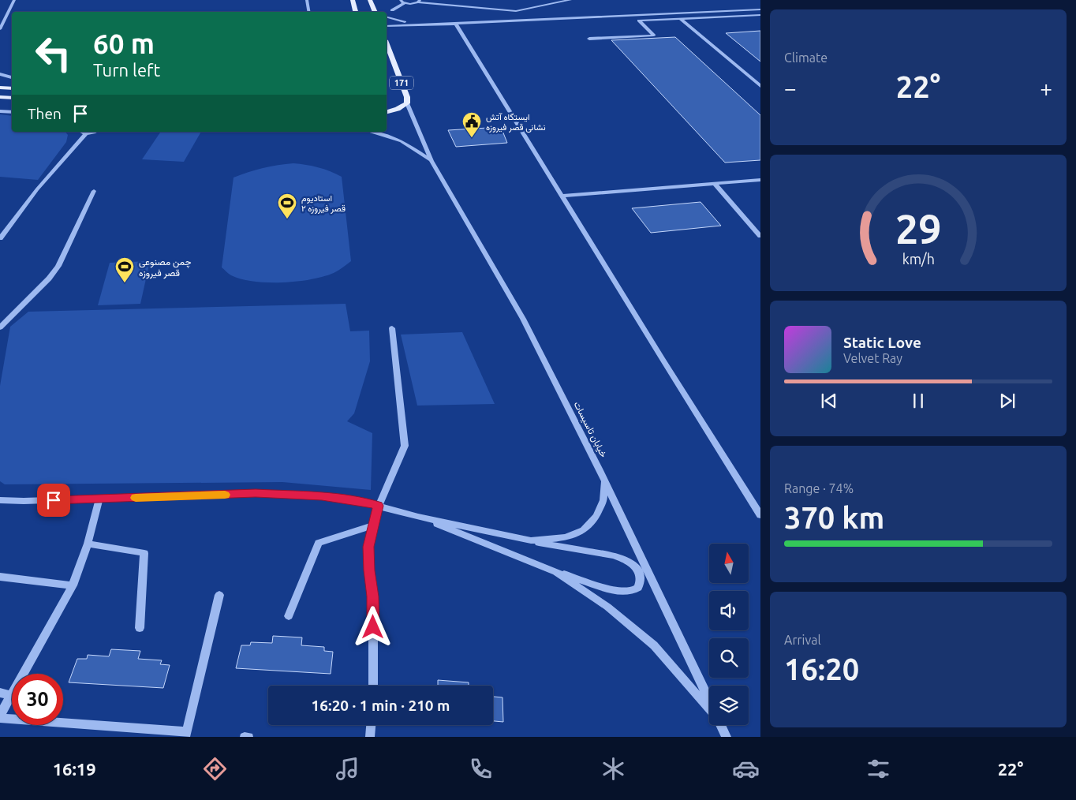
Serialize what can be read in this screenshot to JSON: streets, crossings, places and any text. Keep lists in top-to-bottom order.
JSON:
{
  "streets": {
    "main road": ["171"],
    "street": ["خیابان تاسیسات"]
  },
  "places": {
    "public building": ["ایستگاه آتش نشانی قصر فیروزه"],
    "sports": ["استادیوم قصر فیروزه ۲", "چمن مصنوعی قصر فیروزه"]
  },
  "north": "top",
  "page": {
    "tile": [
      "Climate",
      ["Range · 74%", "370 km"],
      ["Arrival", "16:20"]
    ],
    "turn": ["60 m", "Turn left"],
    "heat": ["−", "22°", "+"],
    "then": "Then",
    "song": ["Static Love", "Velvet Ray"],
    "limit": "30",
    "trip": "16:20 · 1 min · 210 m",
    "tabs": ["16:19", "22°"],
    "gauge": ["29", "km/h"]
  }
}
